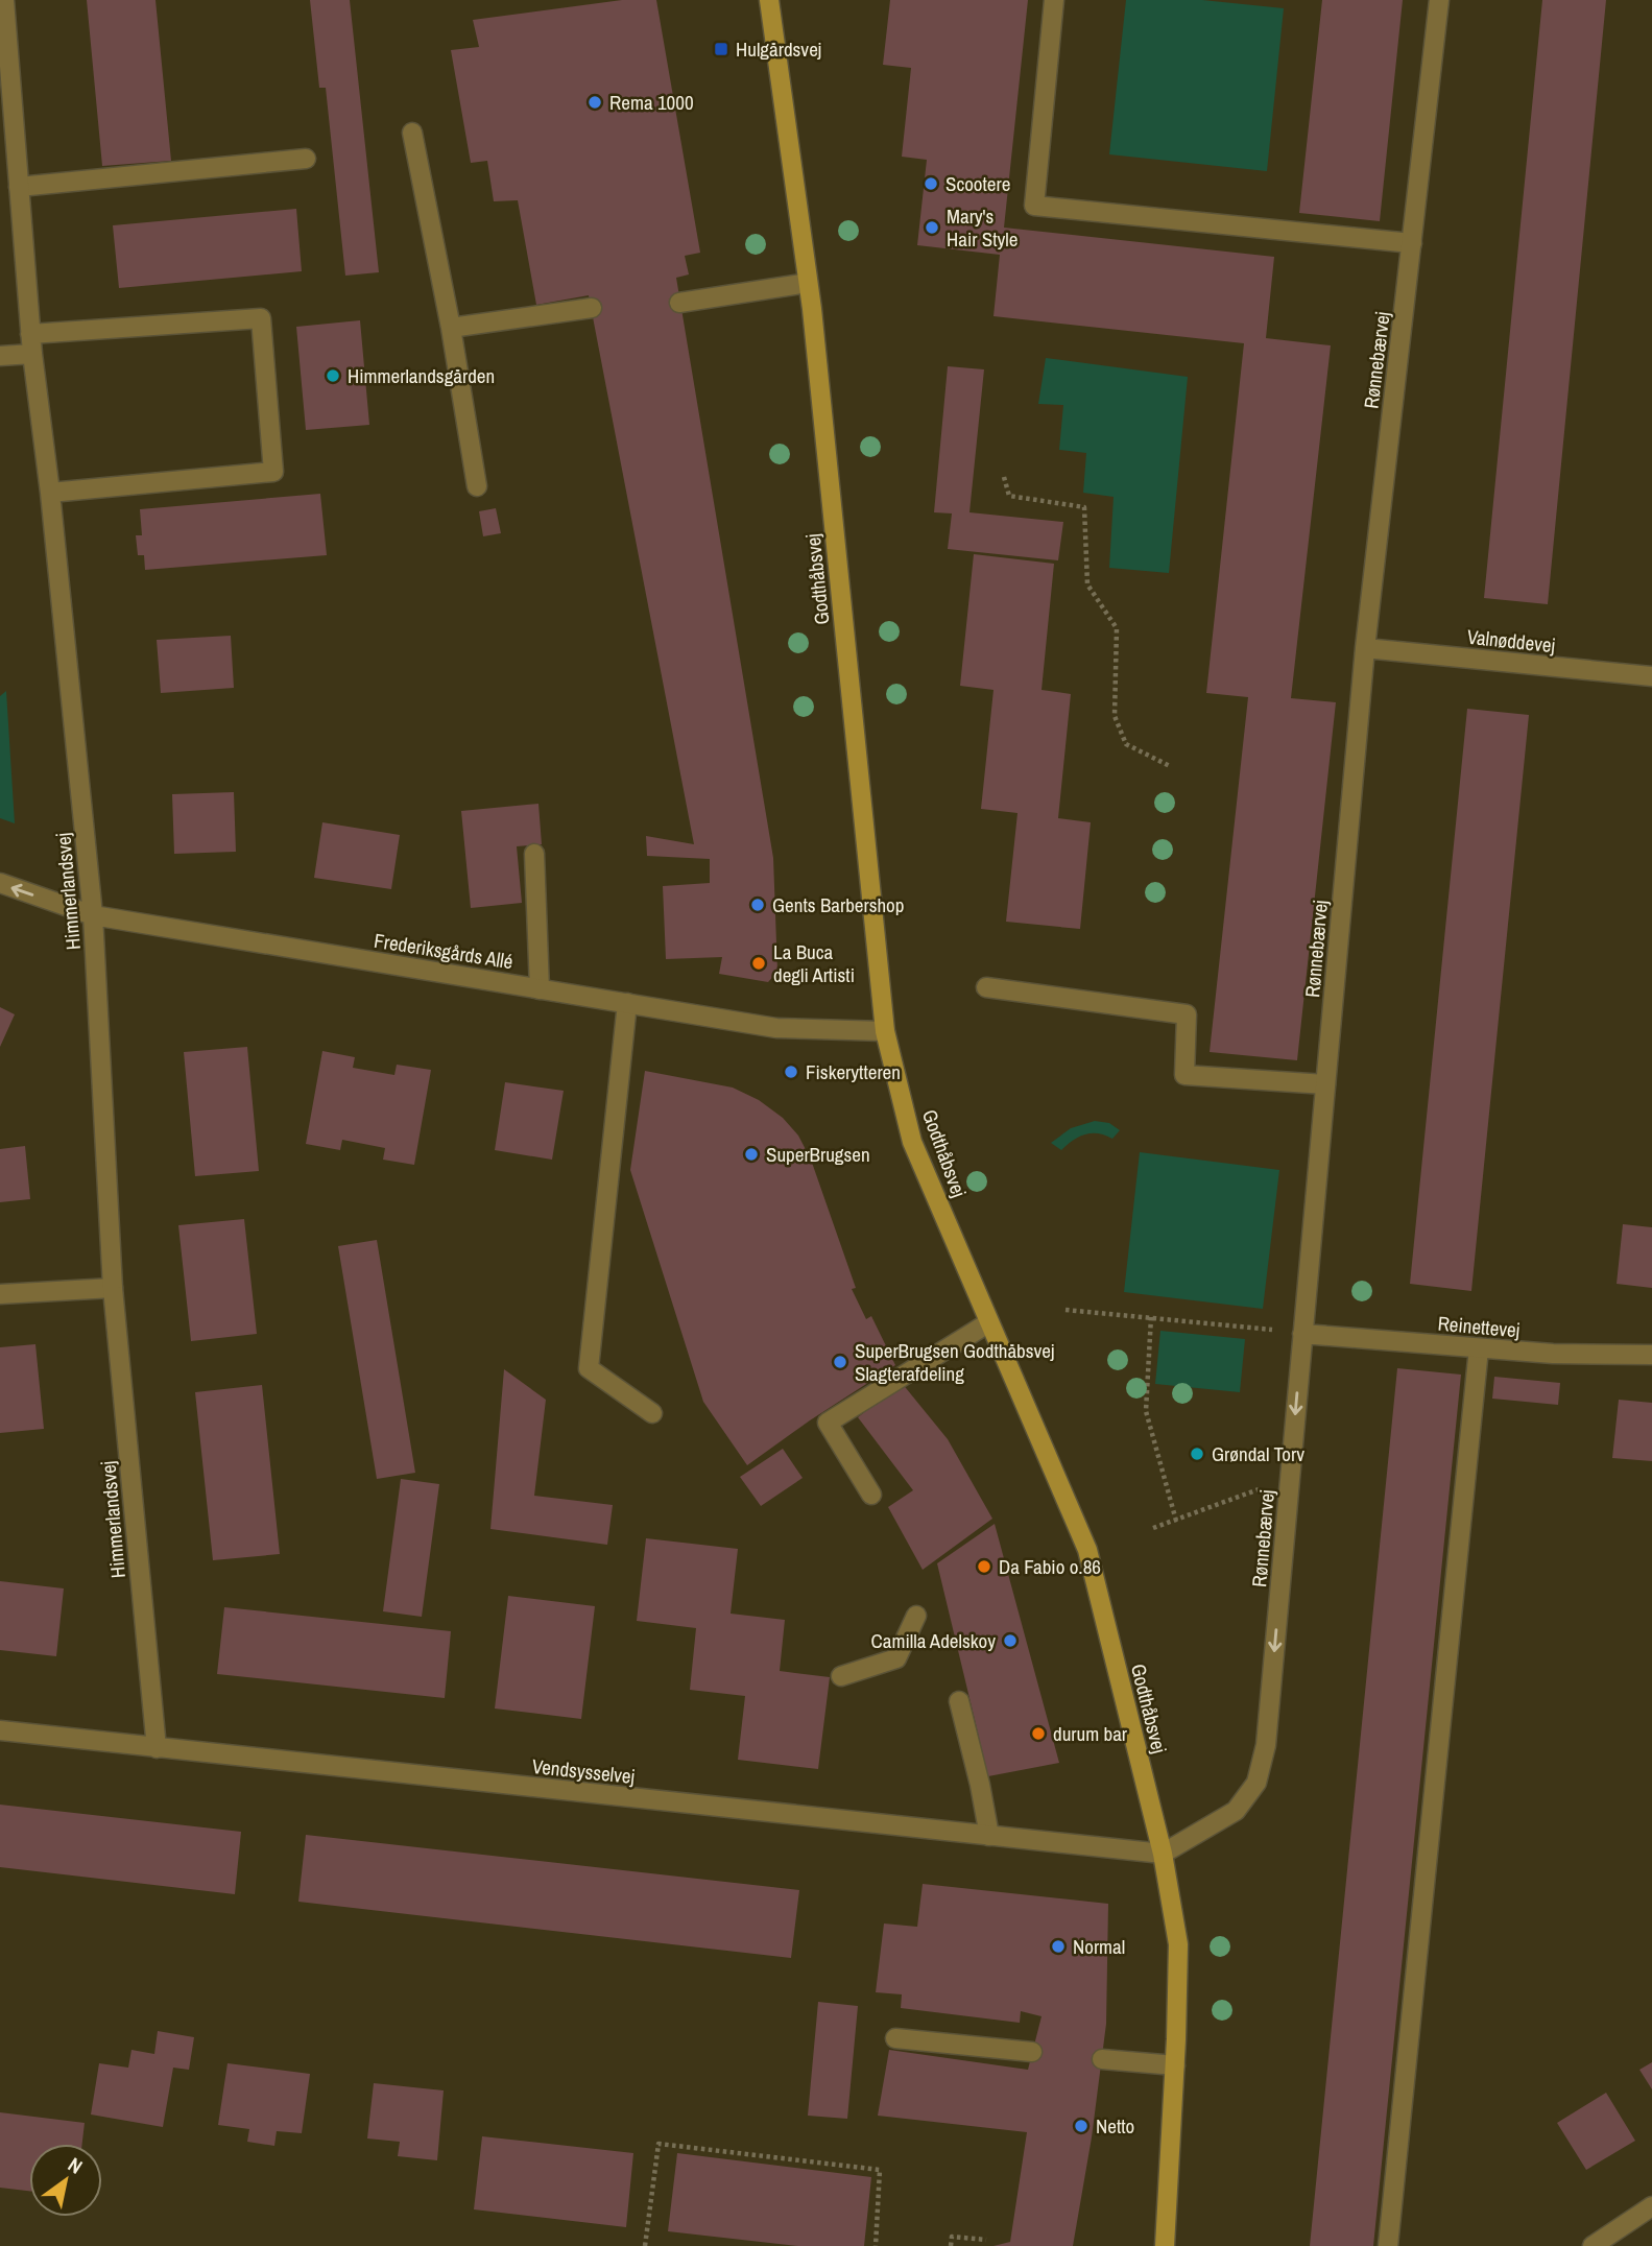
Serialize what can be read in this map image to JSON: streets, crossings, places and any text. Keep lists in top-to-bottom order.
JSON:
{
  "streets": {
    "street": [
      "Rønnebærvej",
      "Godthåbsvej",
      "Valnøddevej",
      "Himmerlandsvej",
      "Frederiksgårds Allé",
      "Reinettevej",
      "Vendsysselvej"
    ]
  },
  "crossings": [
    ["Rønnebærvej", "Godthåbsvej"],
    ["Rønnebærvej", "Valnøddevej"],
    ["Rønnebærvej", "Reinettevej"],
    ["Rønnebærvej", "Vendsysselvej"],
    ["Godthåbsvej", "Frederiksgårds Allé"],
    ["Godthåbsvej", "Vendsysselvej"],
    ["Himmerlandsvej", "Frederiksgårds Allé"],
    ["Himmerlandsvej", "Vendsysselvej"]
  ],
  "places": {
    "transit": ["Hulgårdsvej"],
    "other": [
      "Rema 1000",
      "Scootere",
      "Mary's Hair Style",
      "Himmerlandsgården",
      "Gents Barbershop",
      "La Buca degli Artisti",
      "Fiskerytteren",
      "SuperBrugsen",
      "SuperBrugsen Godthåbsvej Slagterafdeling",
      "Grøndal Torv",
      "Da Fabio o.86",
      "Camilla Adelskoy",
      "durum bar",
      "Normal",
      "Netto"
    ]
  },
  "north": "top right"
}
